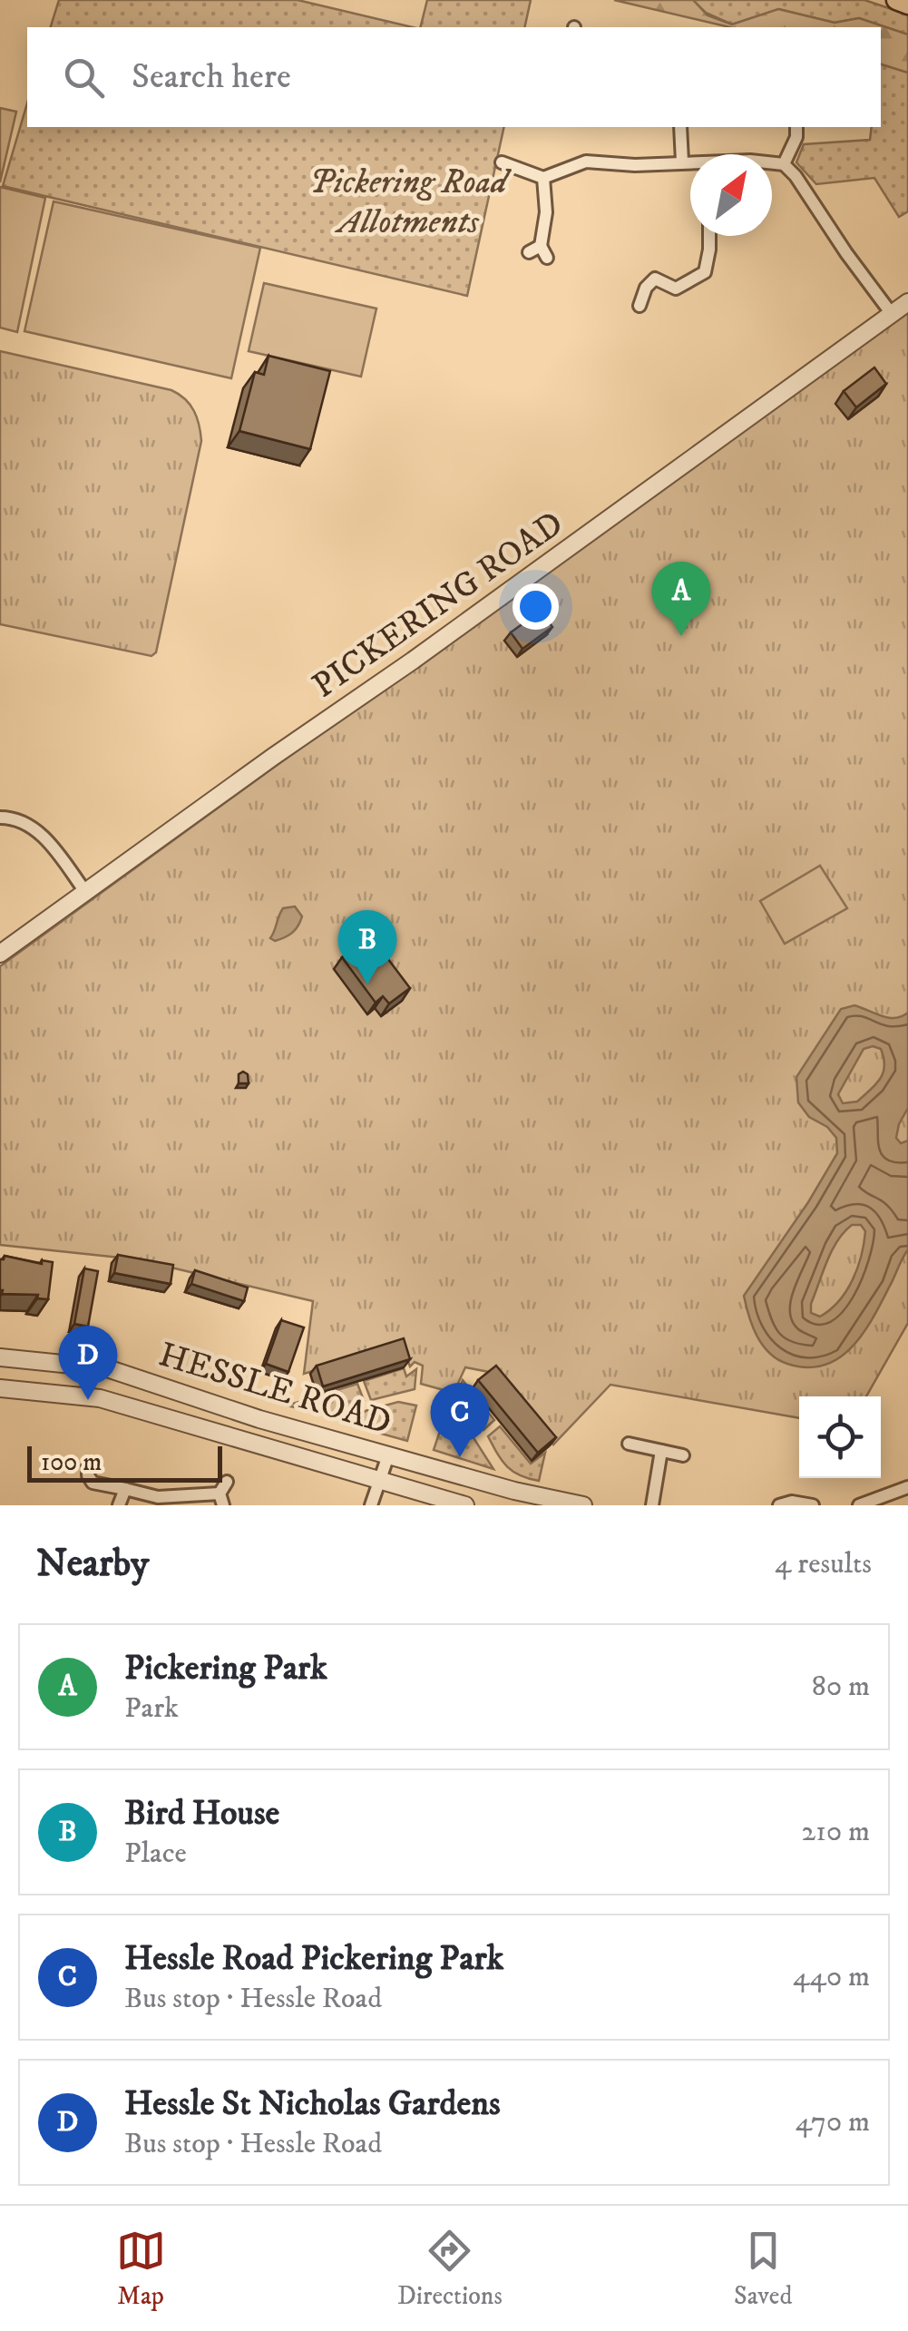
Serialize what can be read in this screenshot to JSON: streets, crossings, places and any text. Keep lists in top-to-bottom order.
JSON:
{
  "streets": {
    "street": ["PICKERING ROAD", "HESSLE ROAD"]
  },
  "parks": ["Pickering Road Allotments"],
  "scale_bar": "100 m",
  "north": "top right",
  "page": {
    "search": "Search here",
    "pins": [
      "A",
      "B",
      "D",
      "C"
    ],
    "scale": "100 m",
    "heading": ["Nearby", "4 results"],
    "list": [
      {
        "mark": "A",
        "name": "Pickering Park",
        "note": "Park",
        "value": "80 m"
      },
      {
        "mark": "B",
        "name": "Bird House",
        "note": "Place",
        "value": "210 m"
      },
      {
        "mark": "C",
        "name": "Hessle Road Pickering Park",
        "note": "Bus stop · Hessle Road",
        "value": "440 m"
      },
      {
        "mark": "D",
        "name": "Hessle St Nicholas Gardens",
        "note": "Bus stop · Hessle Road",
        "value": "470 m"
      }
    ],
    "nav": ["Map", "Directions", "Saved"]
  }
}
